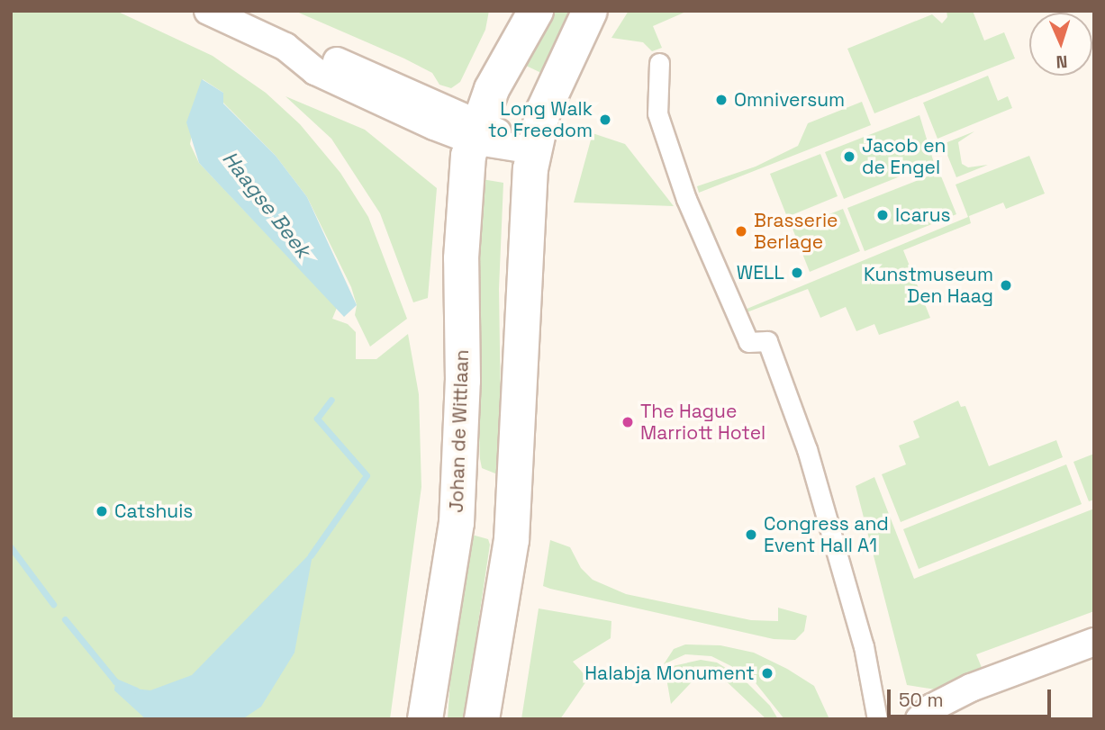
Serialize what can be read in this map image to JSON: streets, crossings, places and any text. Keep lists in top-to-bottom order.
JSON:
{
  "streets": {
    "main road": ["Johan de Wittlaan"]
  },
  "water": ["Haagse Beek"],
  "places": [
    "Omniversum",
    "Long Walk to Freedom",
    "Jacob en de Engel",
    "Icarus",
    "Brasserie Berlage",
    "WELL",
    "Kunstmuseum Den Haag",
    "The Hague Marriott Hotel",
    "Catshuis",
    "Congress and Event Hall A1",
    "Halabja Monument"
  ],
  "scale_bar": "50 m",
  "north": "bottom"
}
